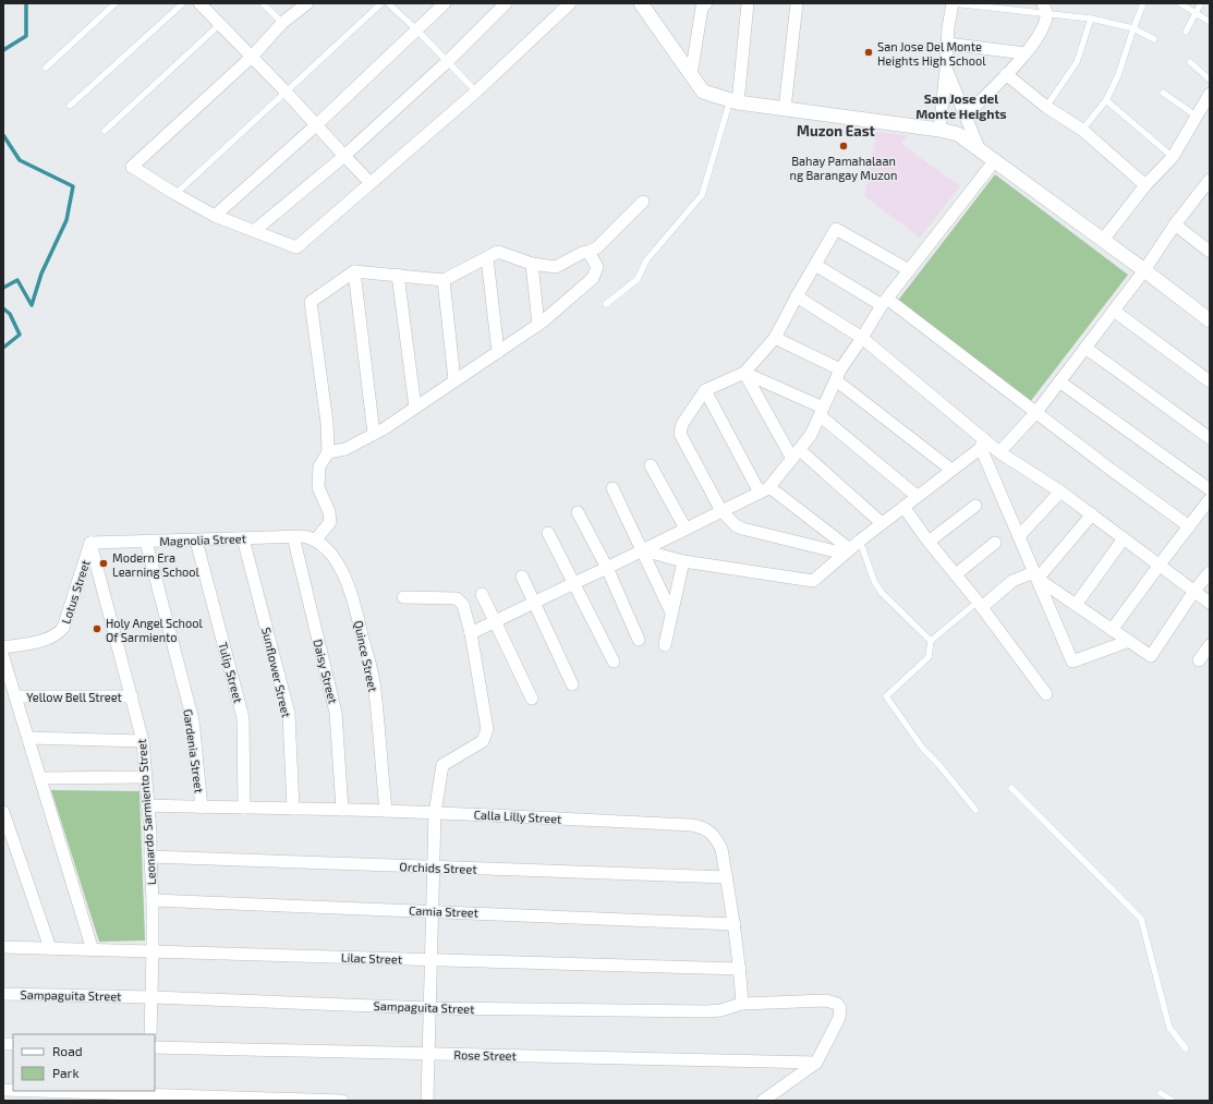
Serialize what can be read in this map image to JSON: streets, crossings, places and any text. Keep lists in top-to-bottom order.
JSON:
{
  "streets": {
    "street": [
      "Magnolia Street",
      "Lotus Street",
      "Quince Street",
      "Daisy Street",
      "Tulip Street",
      "Sunflower Street",
      "Yellow Bell Street",
      "Gardenia Street",
      "Leonardo Sarmiento Street",
      "Calla Lilly Street",
      "Orchids Street",
      "Camia Street",
      "Lilac Street",
      "Sampaguita Street",
      "Rose Street"
    ]
  },
  "crossings": [
    ["Magnolia Street", "Lotus Street"],
    ["Magnolia Street", "Quince Street"],
    ["Magnolia Street", "Daisy Street"],
    ["Magnolia Street", "Tulip Street"],
    ["Magnolia Street", "Sunflower Street"],
    ["Magnolia Street", "Gardenia Street"],
    ["Magnolia Street", "Leonardo Sarmiento Street"],
    ["Lotus Street", "Leonardo Sarmiento Street"],
    ["Quince Street", "Calla Lilly Street"],
    ["Daisy Street", "Calla Lilly Street"],
    ["Tulip Street", "Calla Lilly Street"],
    ["Sunflower Street", "Calla Lilly Street"],
    ["Yellow Bell Street", "Leonardo Sarmiento Street"],
    ["Gardenia Street", "Calla Lilly Street"],
    ["Leonardo Sarmiento Street", "Calla Lilly Street"],
    ["Leonardo Sarmiento Street", "Orchids Street"],
    ["Leonardo Sarmiento Street", "Camia Street"],
    ["Leonardo Sarmiento Street", "Lilac Street"],
    ["Leonardo Sarmiento Street", "Sampaguita Street"],
    ["Calla Lilly Street", "Orchids Street"],
    ["Calla Lilly Street", "Camia Street"],
    ["Calla Lilly Street", "Lilac Street"],
    ["Calla Lilly Street", "Sampaguita Street"],
    ["Sampaguita Street", "Rose Street"]
  ],
  "districts": ["San Jose del Monte Heights", "Muzon East"],
  "places": [
    "San Jose Del Monte Heights High School",
    "Bahay Pamahalaan ng Barangay Muzon",
    "Modern Era Learning School",
    "Holy Angel School Of Sarmiento"
  ],
  "legend": ["Road", "Park"]
}
